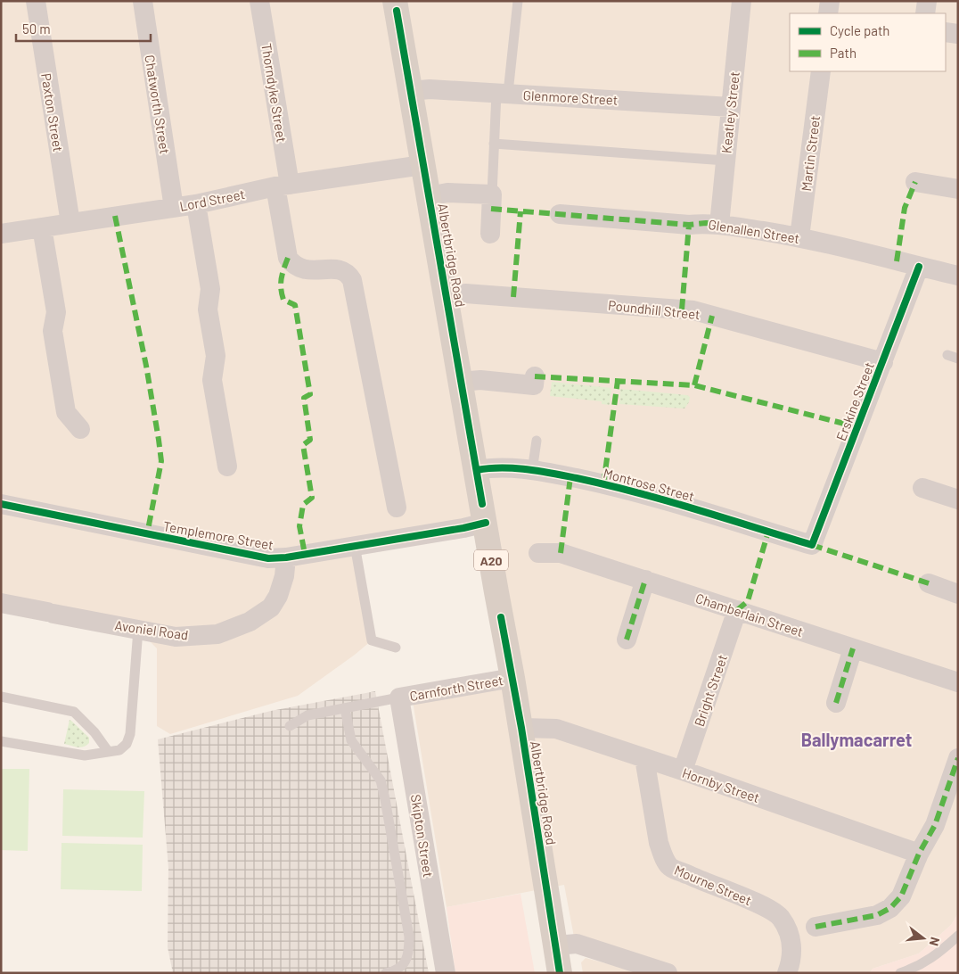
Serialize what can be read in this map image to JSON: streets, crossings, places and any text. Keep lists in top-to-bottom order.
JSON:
{
  "streets": {
    "main road": ["Albertbridge Road", "A20"],
    "street": [
      "Thorndyke Street",
      "Glenmore Street",
      "Chatworth Street",
      "Paxton Street",
      "Keatley Street",
      "Martin Street",
      "Lord Street",
      "Glenallen Street",
      "Poundhill Street",
      "Erskine Street",
      "Montrose Street",
      "Templemore Street",
      "Chamberlain Street",
      "Avoniel Road",
      "Carnforth Street",
      "Bright Street",
      "Hornby Street",
      "Skipton Street",
      "Mourne Street"
    ]
  },
  "crossings": [
    ["Thorndyke Street", "Lord Street"],
    ["Glenmore Street", "Keatley Street"],
    ["Glenmore Street", "Albertbridge Road"],
    ["Chatworth Street", "Lord Street"],
    ["Paxton Street", "Lord Street"],
    ["Keatley Street", "Glenallen Street"],
    ["Martin Street", "Glenallen Street"],
    ["Lord Street", "Albertbridge Road"],
    ["Glenallen Street", "Erskine Street"],
    ["Albertbridge Road", "Poundhill Street"],
    ["Albertbridge Road", "Montrose Street"],
    ["Albertbridge Road", "Templemore Street"],
    ["Albertbridge Road", "Carnforth Street"],
    ["Albertbridge Road", "Hornby Street"],
    ["Poundhill Street", "Erskine Street"],
    ["Erskine Street", "Montrose Street"],
    ["Templemore Street", "Avoniel Road"],
    ["Chamberlain Street", "Bright Street"],
    ["Carnforth Street", "Skipton Street"],
    ["Bright Street", "Hornby Street"],
    ["Hornby Street", "Mourne Street"]
  ],
  "districts": ["Ballymacarret"],
  "legend": ["Cycle path", "Path"],
  "scale_bar": "50 m",
  "north": "right"
}
